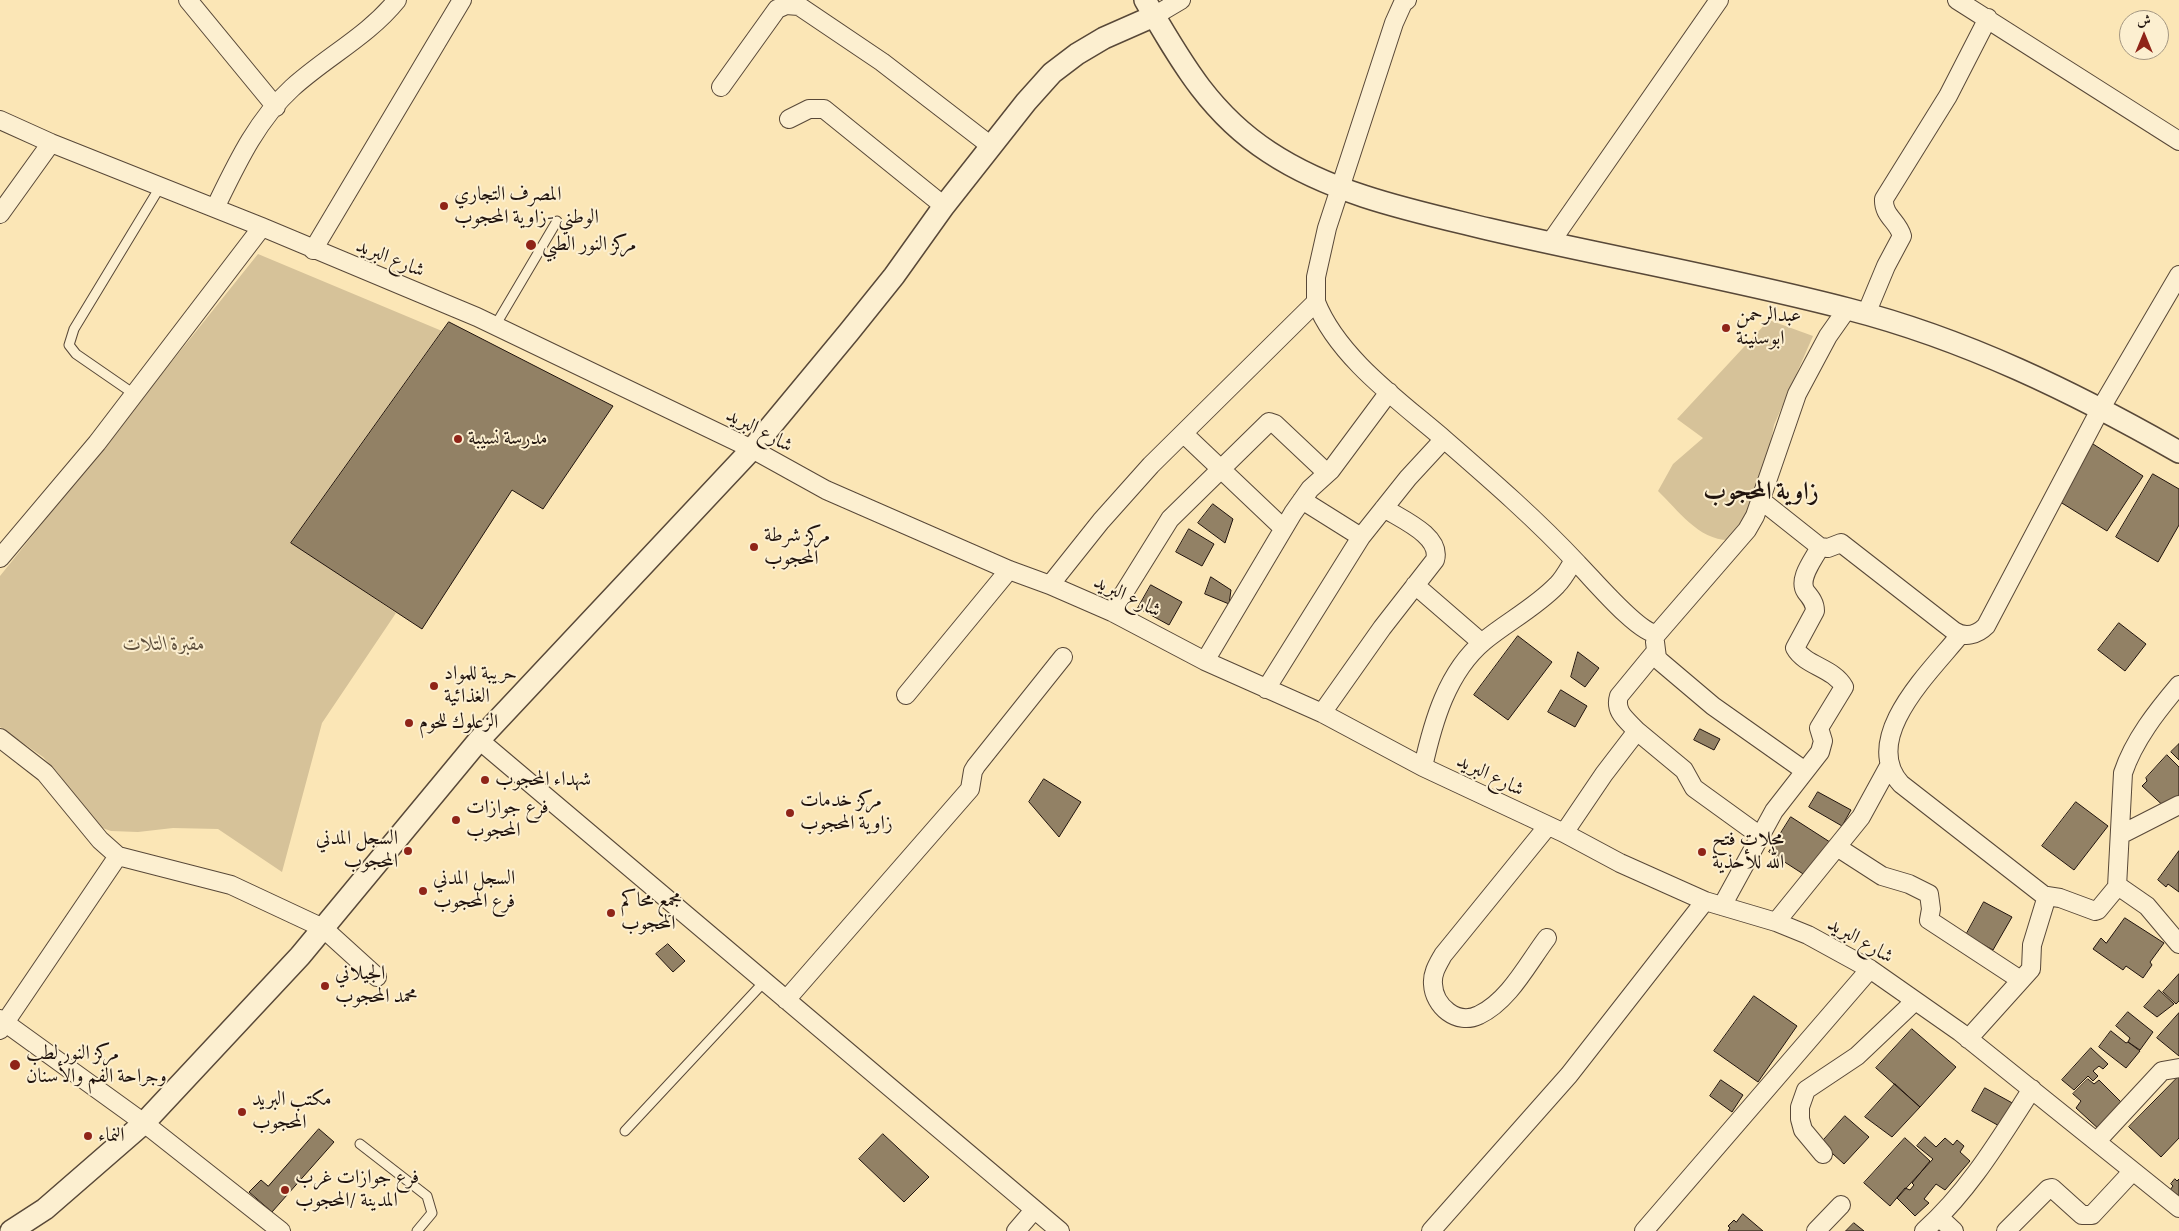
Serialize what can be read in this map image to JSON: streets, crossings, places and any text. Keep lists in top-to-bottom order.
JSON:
{
  "streets": {
    "street": ["شارع البريد"]
  },
  "districts": ["زاوية المحجوب"],
  "parks": ["مقبرة التلات"],
  "places": [
    "المصرف التجاري الوطني -زاوية المحجوب",
    "مركز النور الطبي",
    "عبدالرحمن ابوسنينة",
    "مدرسة نسيبة",
    "مركز شرطة المحجوب",
    "حريبة للمواد الغذائية",
    "الزعلوك للحوم",
    "شهداء المحجوب",
    "مركز خدمات زاوية المحجوب",
    "فرع جوازات المحجوب",
    "السجل المدني المحجوب",
    "محلات فتح الله للأحذية",
    "السجل المدني فرع المحجوب",
    "مجمع محاكم المحجوب",
    "الجيلاني محمد المحجوب",
    "مركز النور لطب وجراحة الفم والأسنان",
    "مكتب البريد المحجوب",
    "النماء",
    "فرع جوازات غرب المدينة /المحجوب"
  ],
  "north": "top"
}
